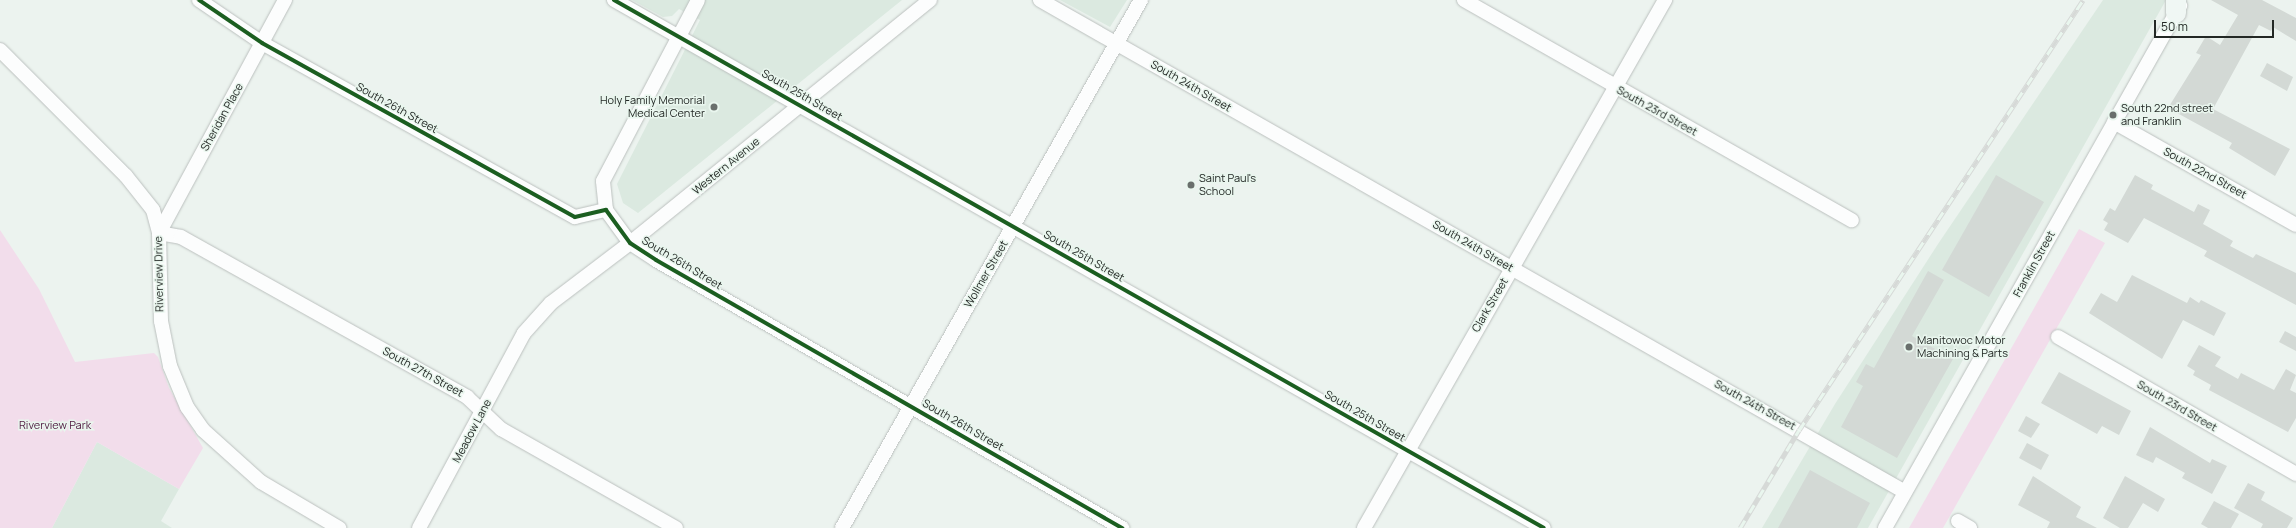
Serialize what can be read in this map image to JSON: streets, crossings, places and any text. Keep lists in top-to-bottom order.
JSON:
{
  "streets": {
    "street": [
      "South 24th Street",
      "South 25th Street",
      "South 26th Street",
      "South 23rd Street",
      "Sheridan Place",
      "Western Avenue",
      "South 22nd Street",
      "Franklin Street",
      "Riverview Drive",
      "Wollmer Street",
      "Clark Street",
      "South 27th Street",
      "Meadow Lane"
    ]
  },
  "crossings": [
    ["South 24th Street", "Franklin Street"],
    ["South 24th Street", "Wollmer Street"],
    ["South 24th Street", "Clark Street"],
    ["South 25th Street", "Western Avenue"],
    ["South 25th Street", "Wollmer Street"],
    ["South 25th Street", "Clark Street"],
    ["South 26th Street", "Sheridan Place"],
    ["South 26th Street", "Western Avenue"],
    ["South 26th Street", "Wollmer Street"],
    ["South 23rd Street", "Clark Street"],
    ["Sheridan Place", "Riverview Drive"],
    ["Sheridan Place", "South 27th Street"],
    ["Western Avenue", "Meadow Lane"],
    ["South 22nd Street", "Franklin Street"],
    ["Riverview Drive", "South 27th Street"],
    ["South 27th Street", "Meadow Lane"]
  ],
  "parks": ["Riverview Park"],
  "places": [
    "Holy Family Memorial Medical Center",
    "South 22nd street and Franklin",
    "Saint Paul's School",
    "Manitowoc Motor Machining & Parts"
  ],
  "scale_bar": "50 m"
}
